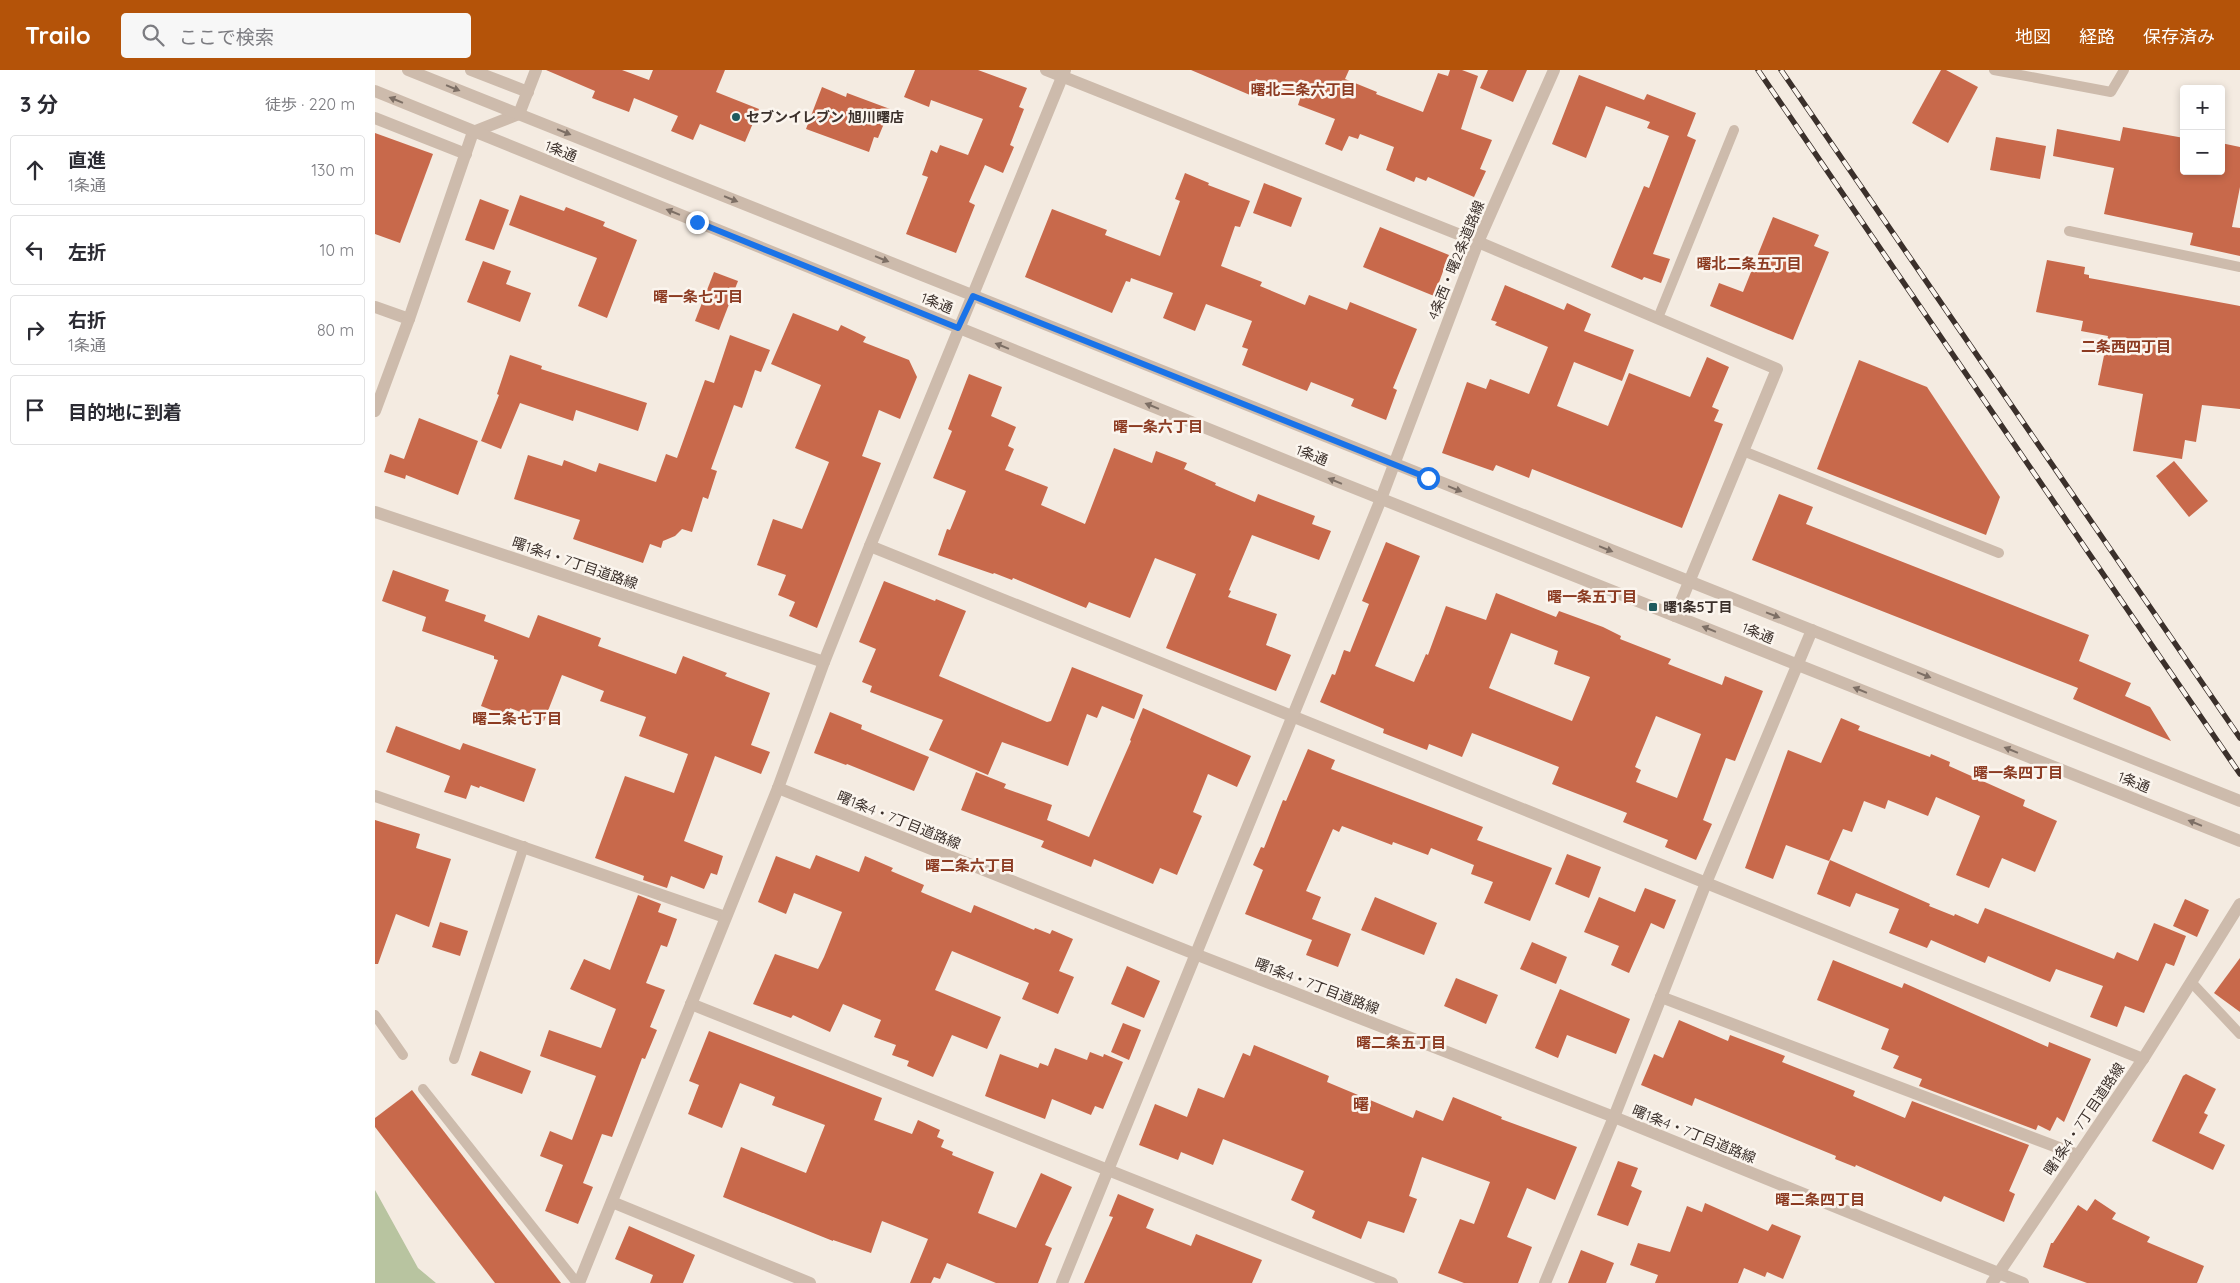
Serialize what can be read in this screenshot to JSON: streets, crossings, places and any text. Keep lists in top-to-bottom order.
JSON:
{
  "streets": {
    "street": ["1条通", "4条西・曙2条道路線", "曙1条4・7丁目道路線"]
  },
  "crossings": [
    ["1条通", "4条西・曙2条道路線"],
    ["4条西・曙2条道路線", "曙1条4・7丁目道路線"]
  ],
  "districts": [
    "曙北二条六丁目",
    "曙北二条五丁目",
    "曙一条七丁目",
    "二条西四丁目",
    "曙一条六丁目",
    "曙一条五丁目",
    "曙二条七丁目",
    "曙一条四丁目",
    "曙二条六丁目",
    "曙二条五丁目",
    "曙",
    "曙二条四丁目"
  ],
  "places": {
    "other": ["セブンイレブン 旭川曙店"],
    "transit": ["曙1条5丁目"]
  },
  "page": {
    "header": "Trailo",
    "search": "ここで検索",
    "nav": ["地図", "経路", "保存済み"],
    "heading": ["3 分", "徒歩 · 220 m"],
    "map_buttons": ["+", "−"],
    "list": [
      ["直進", "1条通", "130 m"],
      ["左折", "10 m"],
      ["右折", "1条通", "80 m"],
      "目的地に到着"
    ]
  }
}
